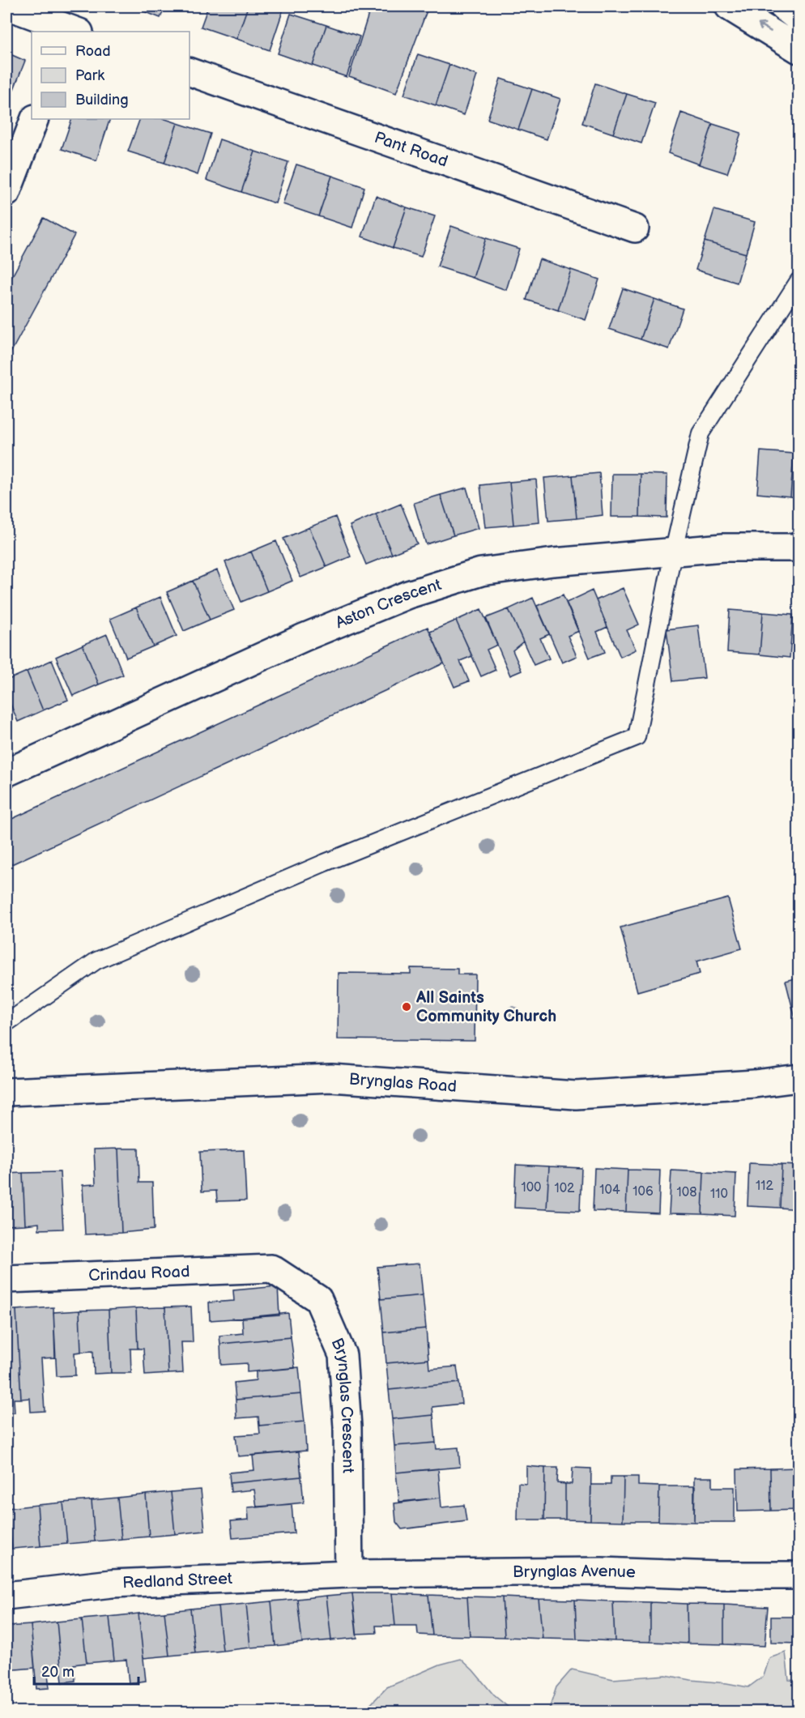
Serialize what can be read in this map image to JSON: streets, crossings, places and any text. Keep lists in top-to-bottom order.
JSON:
{
  "streets": {
    "main road": [
      "Pant Road",
      "Aston Crescent",
      "Brynglas Road",
      "Crindau Road",
      "Brynglas Crescent",
      "Brynglas Avenue",
      "Redland Street"
    ]
  },
  "crossings": [
    ["Crindau Road", "Brynglas Crescent"],
    ["Brynglas Crescent", "Brynglas Avenue"],
    ["Brynglas Crescent", "Redland Street"],
    ["Brynglas Avenue", "Redland Street"]
  ],
  "places": ["All Saints Community Church"],
  "house_numbers": [
    "112",
    "100",
    "102",
    "104",
    "106",
    "108",
    "110"
  ],
  "legend": ["Road", "Park", "Building"],
  "scale_bar": "20 m"
}
